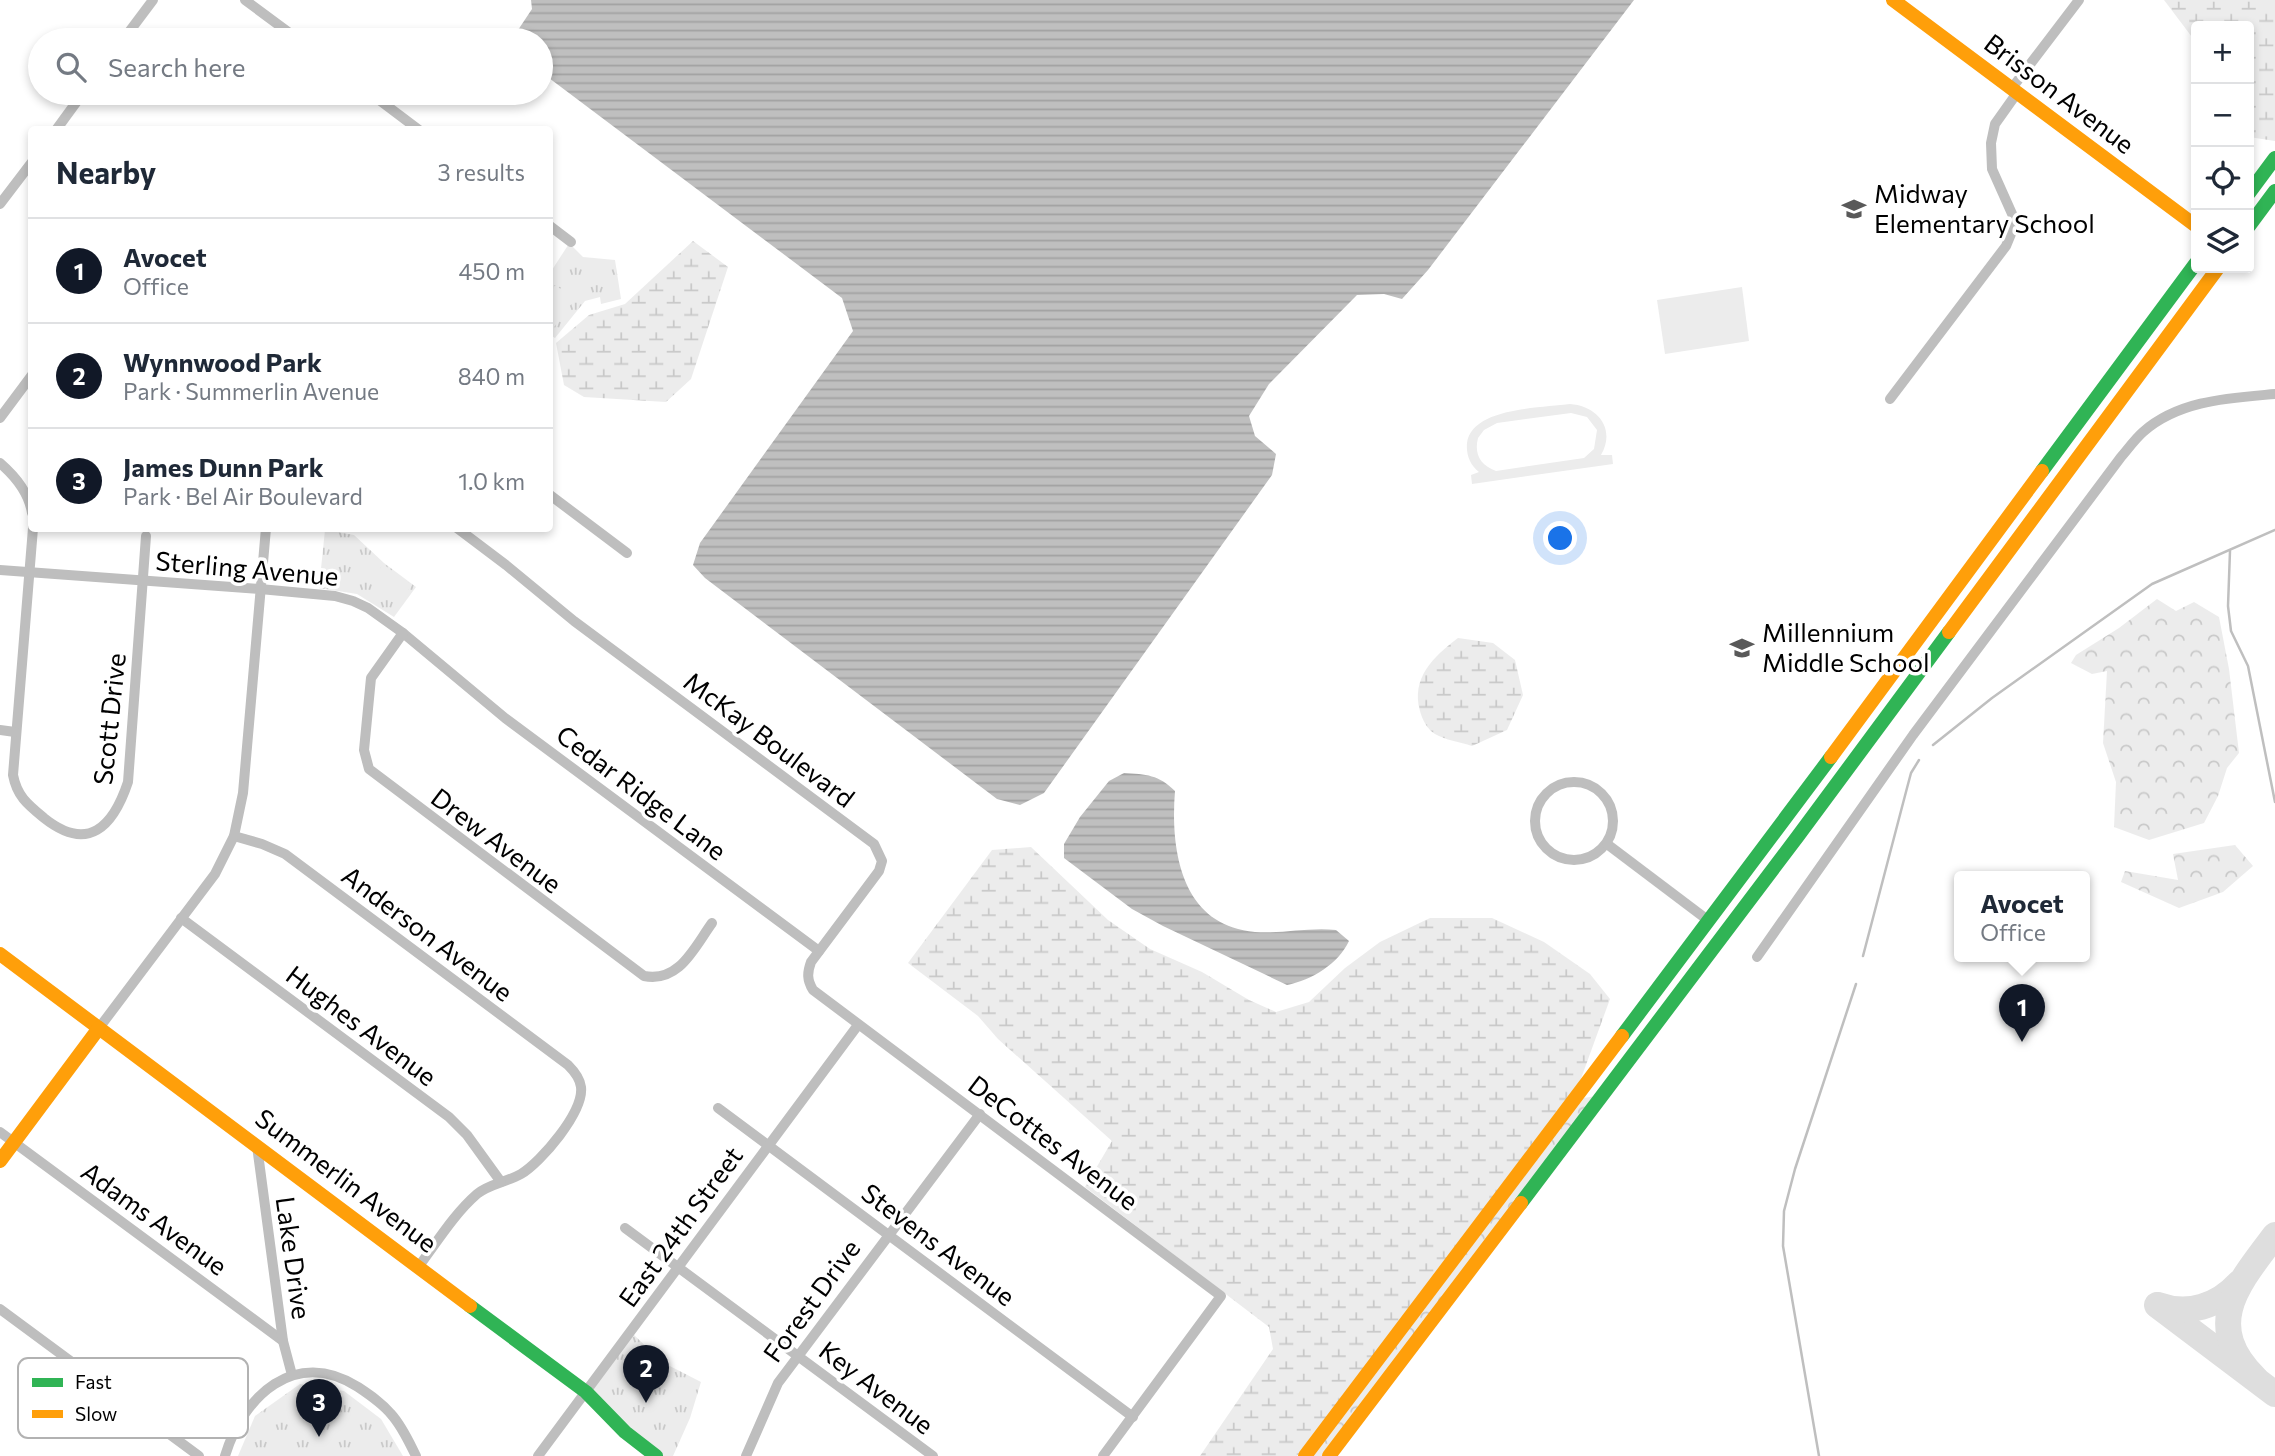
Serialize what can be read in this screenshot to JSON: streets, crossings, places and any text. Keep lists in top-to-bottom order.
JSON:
{
  "streets": {
    "main road": ["Brisson Avenue", "Summerlin Avenue"],
    "street": [
      "Sterling Avenue",
      "Scott Drive",
      "McKay Boulevard",
      "Cedar Ridge Lane",
      "Drew Avenue",
      "Anderson Avenue",
      "Hughes Avenue",
      "DeCottes Avenue",
      "Adams Avenue",
      "East 24th Street",
      "Stevens Avenue",
      "Lake Drive",
      "Forest Drive",
      "Key Avenue"
    ]
  },
  "crossings": [
    ["Sterling Avenue", "Scott Drive"],
    ["Sterling Avenue", "Cedar Ridge Lane"],
    ["Sterling Avenue", "Drew Avenue"],
    ["McKay Boulevard", "Cedar Ridge Lane"],
    ["McKay Boulevard", "DeCottes Avenue"],
    ["McKay Boulevard", "East 24th Street"],
    ["Anderson Avenue", "Hughes Avenue"],
    ["DeCottes Avenue", "East 24th Street"],
    ["DeCottes Avenue", "Stevens Avenue"],
    ["DeCottes Avenue", "Forest Drive"],
    ["Summerlin Avenue", "East 24th Street"],
    ["Summerlin Avenue", "Lake Drive"],
    ["Adams Avenue", "Lake Drive"],
    ["East 24th Street", "Stevens Avenue"],
    ["East 24th Street", "Key Avenue"],
    ["Stevens Avenue", "Forest Drive"],
    ["Forest Drive", "Key Avenue"]
  ],
  "places": {
    "school or university": ["Midway Elementary School", "Millennium Middle School"]
  },
  "legend": ["Fast", "Slow"],
  "page": {
    "map_buttons": ["+", "−"],
    "search": "Search here",
    "heading": ["Nearby", "3 results"],
    "list": [
      {
        "mark": "1",
        "name": "Avocet",
        "note": "Office",
        "value": "450 m"
      },
      {
        "mark": "2",
        "name": "Wynnwood Park",
        "note": "Park · Summerlin Avenue",
        "value": "840 m"
      },
      {
        "mark": "3",
        "name": "James Dunn Park",
        "note": "Park · Bel Air Boulevard",
        "value": "1.0 km"
      }
    ],
    "popup": ["Avocet", "Office"],
    "pins": ["1", "2", "3"]
  }
}
